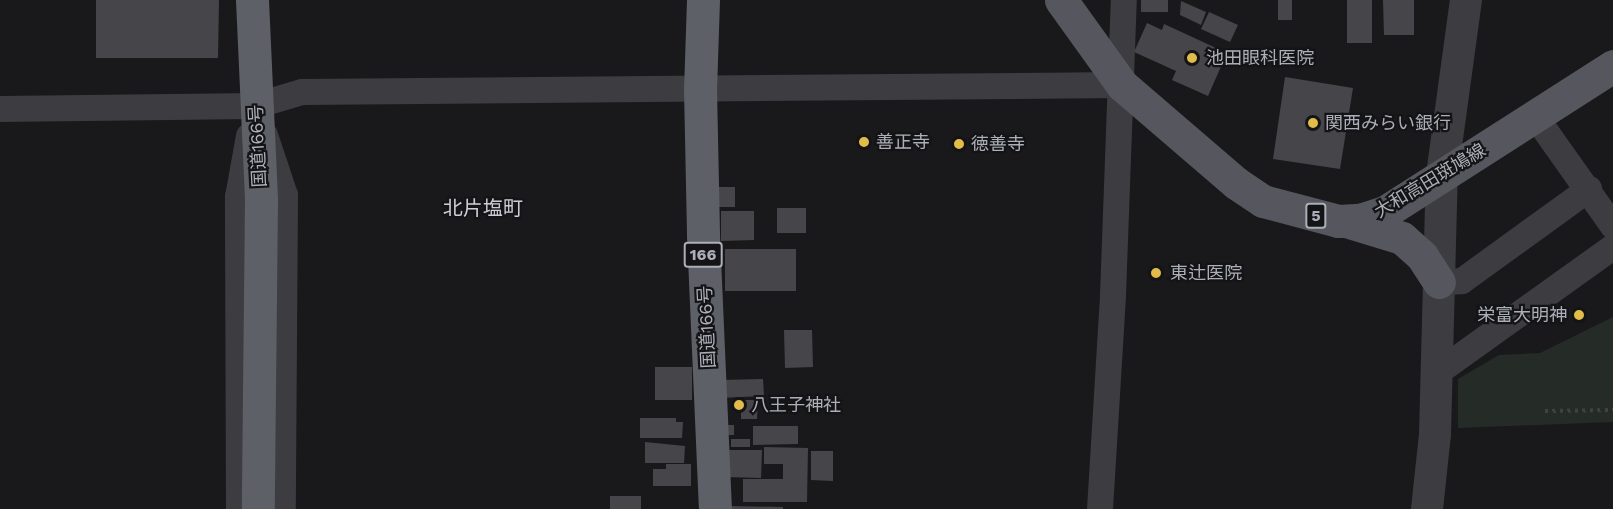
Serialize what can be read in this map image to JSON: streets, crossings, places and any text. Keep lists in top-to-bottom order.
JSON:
{
  "streets": {
    "highway": ["国道166号", "166"],
    "main road": ["大和高田斑鳩線", "5"]
  },
  "districts": ["北片塩町"],
  "places": [
    "池田眼科医院",
    "関西みらい銀行",
    "善正寺",
    "徳善寺",
    "東辻医院",
    "栄富大明神",
    "八王子神社"
  ]
}
